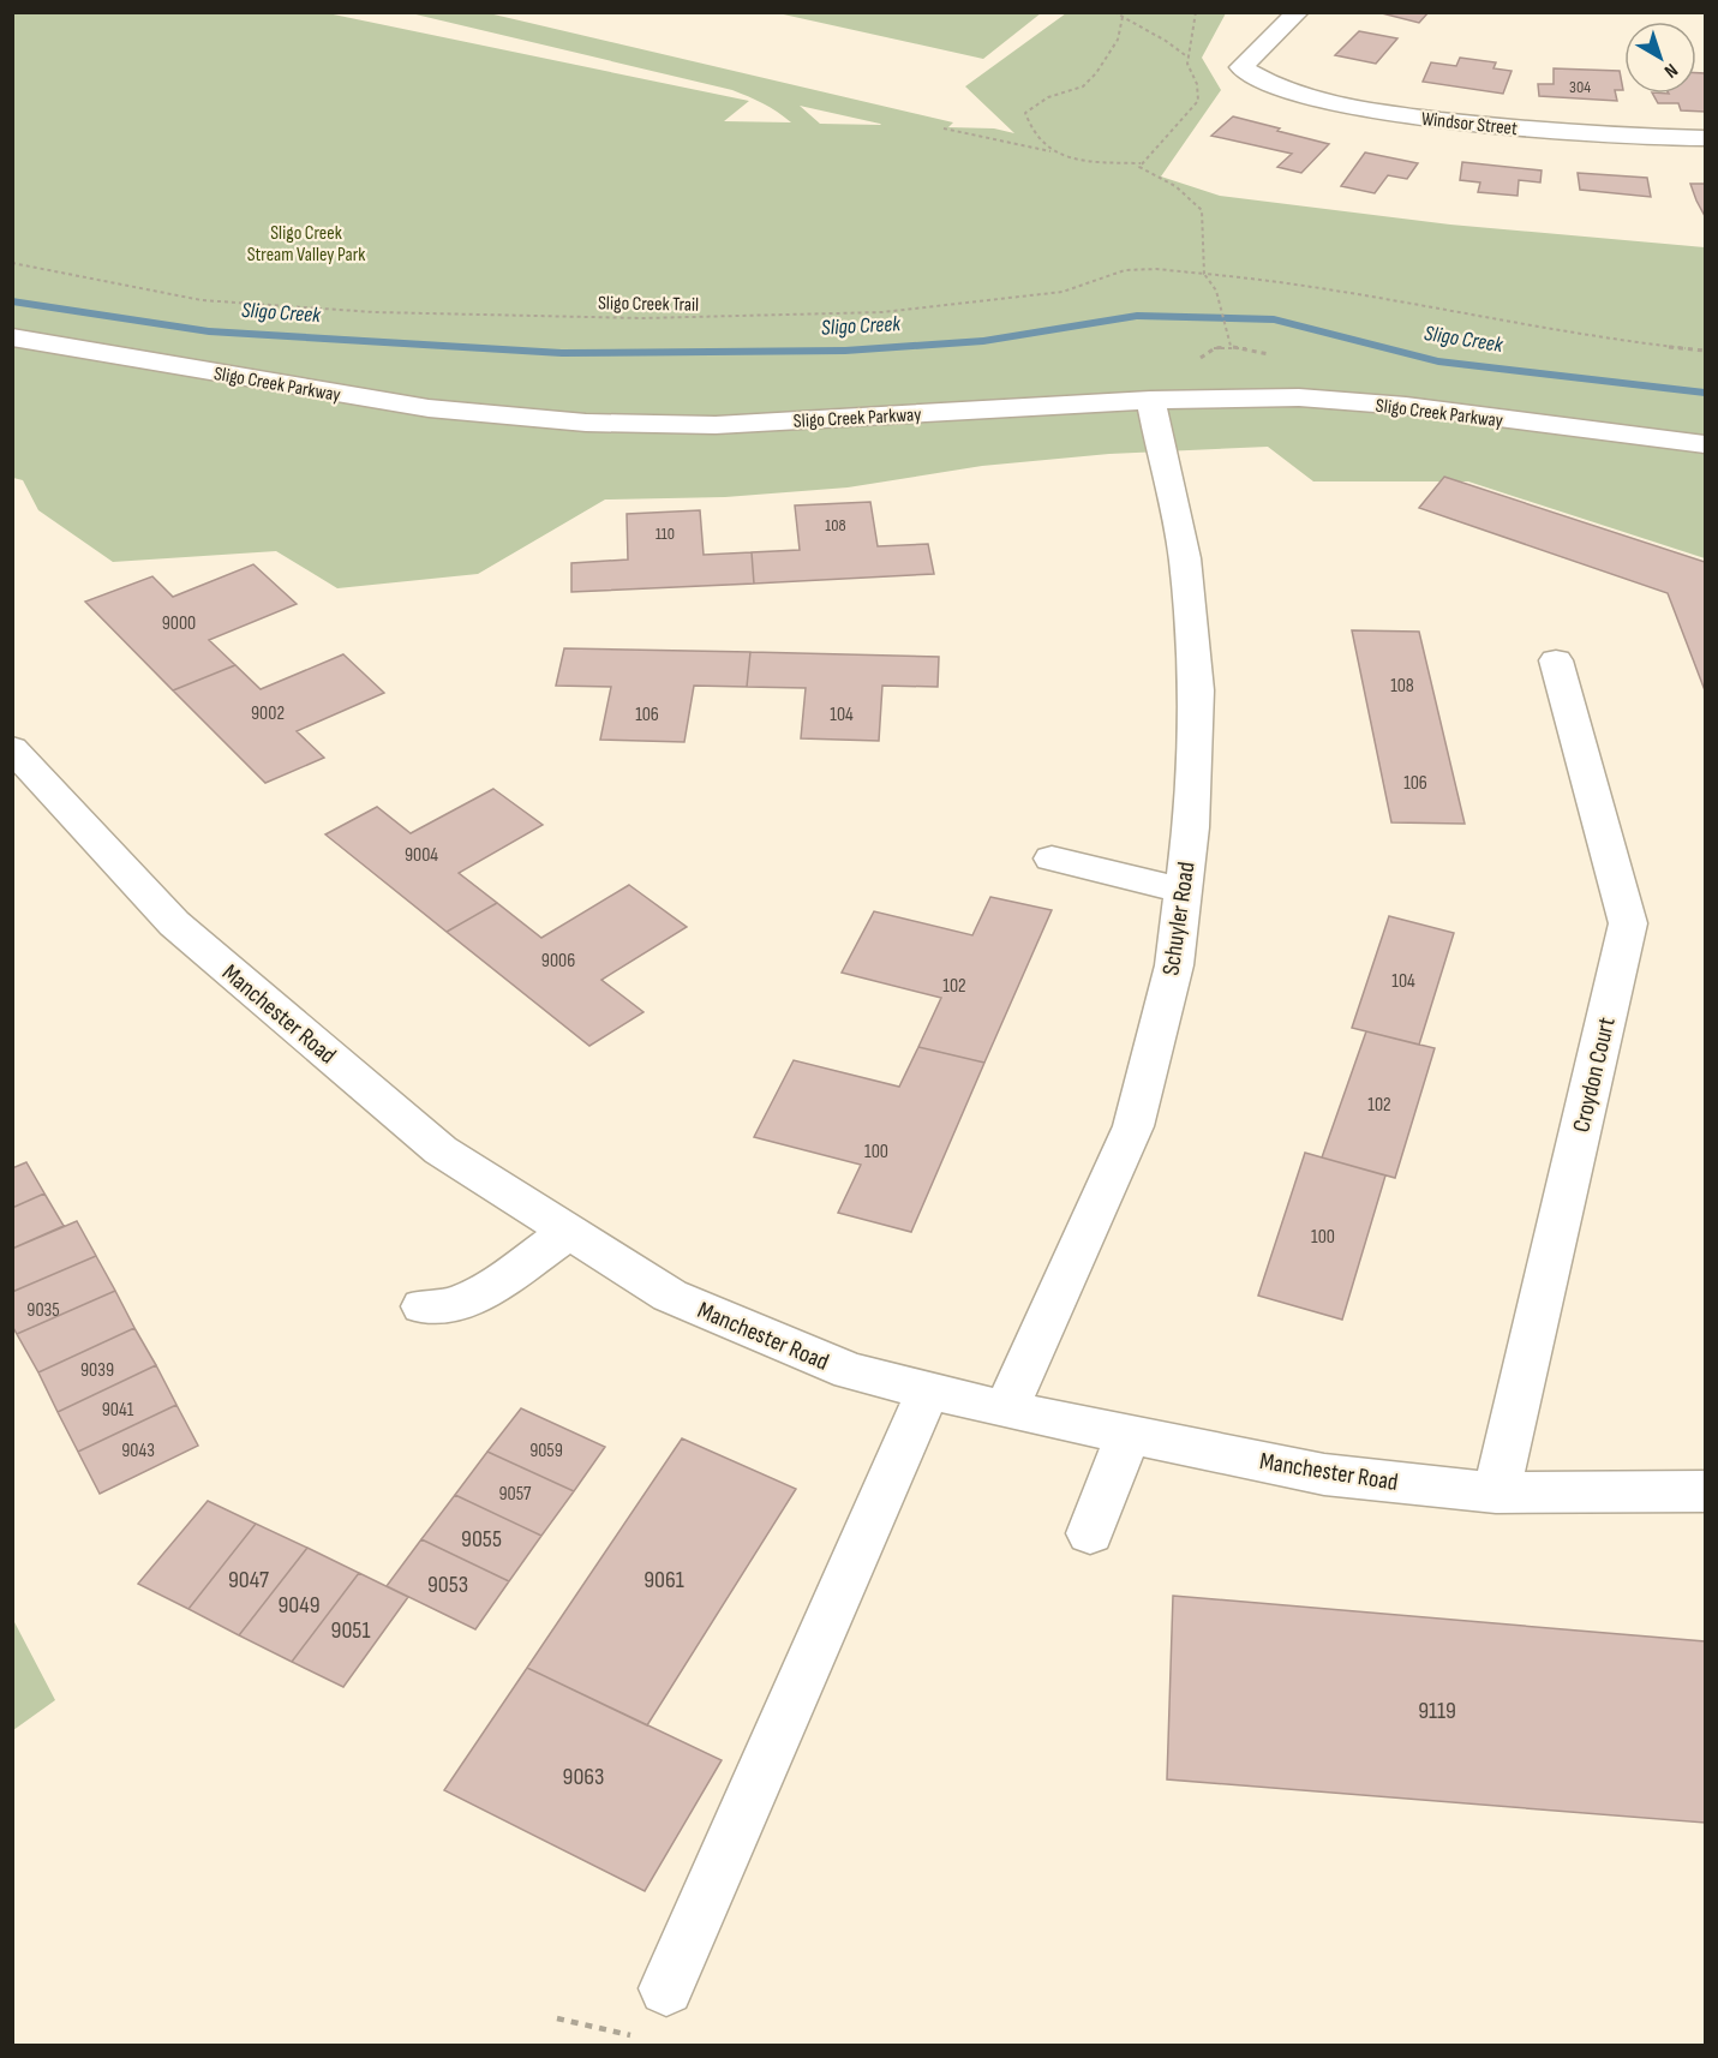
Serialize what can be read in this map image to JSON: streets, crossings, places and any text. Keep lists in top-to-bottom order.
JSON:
{
  "streets": {
    "street": [
      "Windsor Street",
      "Sligo Creek Parkway",
      "Schuyler Road",
      "Manchester Road",
      "Croydon Court"
    ],
    "path": ["Sligo Creek Trail"]
  },
  "crossings": [
    ["Sligo Creek Parkway", "Schuyler Road"],
    ["Schuyler Road", "Manchester Road"],
    ["Manchester Road", "Croydon Court"]
  ],
  "water": ["Sligo Creek"],
  "parks": ["Sligo Creek Stream Valley Park"],
  "house_numbers": [
    "304",
    "108",
    "110",
    "9000",
    "108",
    "9002",
    "106",
    "104",
    "106",
    "9004",
    "9006",
    "104",
    "102",
    "102",
    "100",
    "100",
    "9035",
    "9039",
    "9041",
    "9043",
    "9059",
    "9057",
    "9055",
    "9047",
    "9061",
    "9053",
    "9049",
    "9051",
    "9119",
    "9063"
  ],
  "north": "bottom right"
}
